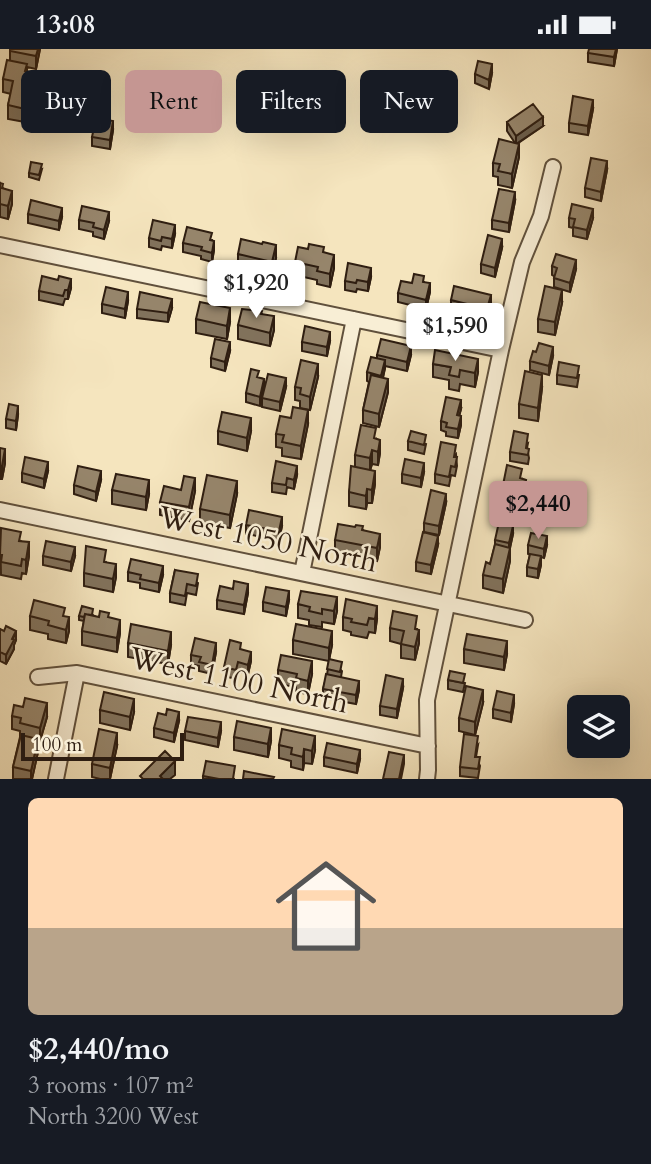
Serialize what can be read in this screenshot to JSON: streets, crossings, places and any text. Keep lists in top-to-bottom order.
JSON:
{
  "streets": {
    "street": ["West 1050 North", "West 1100 North"]
  },
  "scale_bar": "100 m",
  "page": {
    "status": "13:08",
    "chip": [
      "Buy",
      "Rent",
      "Filters",
      "New"
    ],
    "price": ["$1,920", "$1,590", "$2,440"],
    "scale": "100 m",
    "list": [
      {
        "name": "$2,440/mo",
        "note": "3 rooms · 107 m² · North 3200 West"
      }
    ]
  }
}
